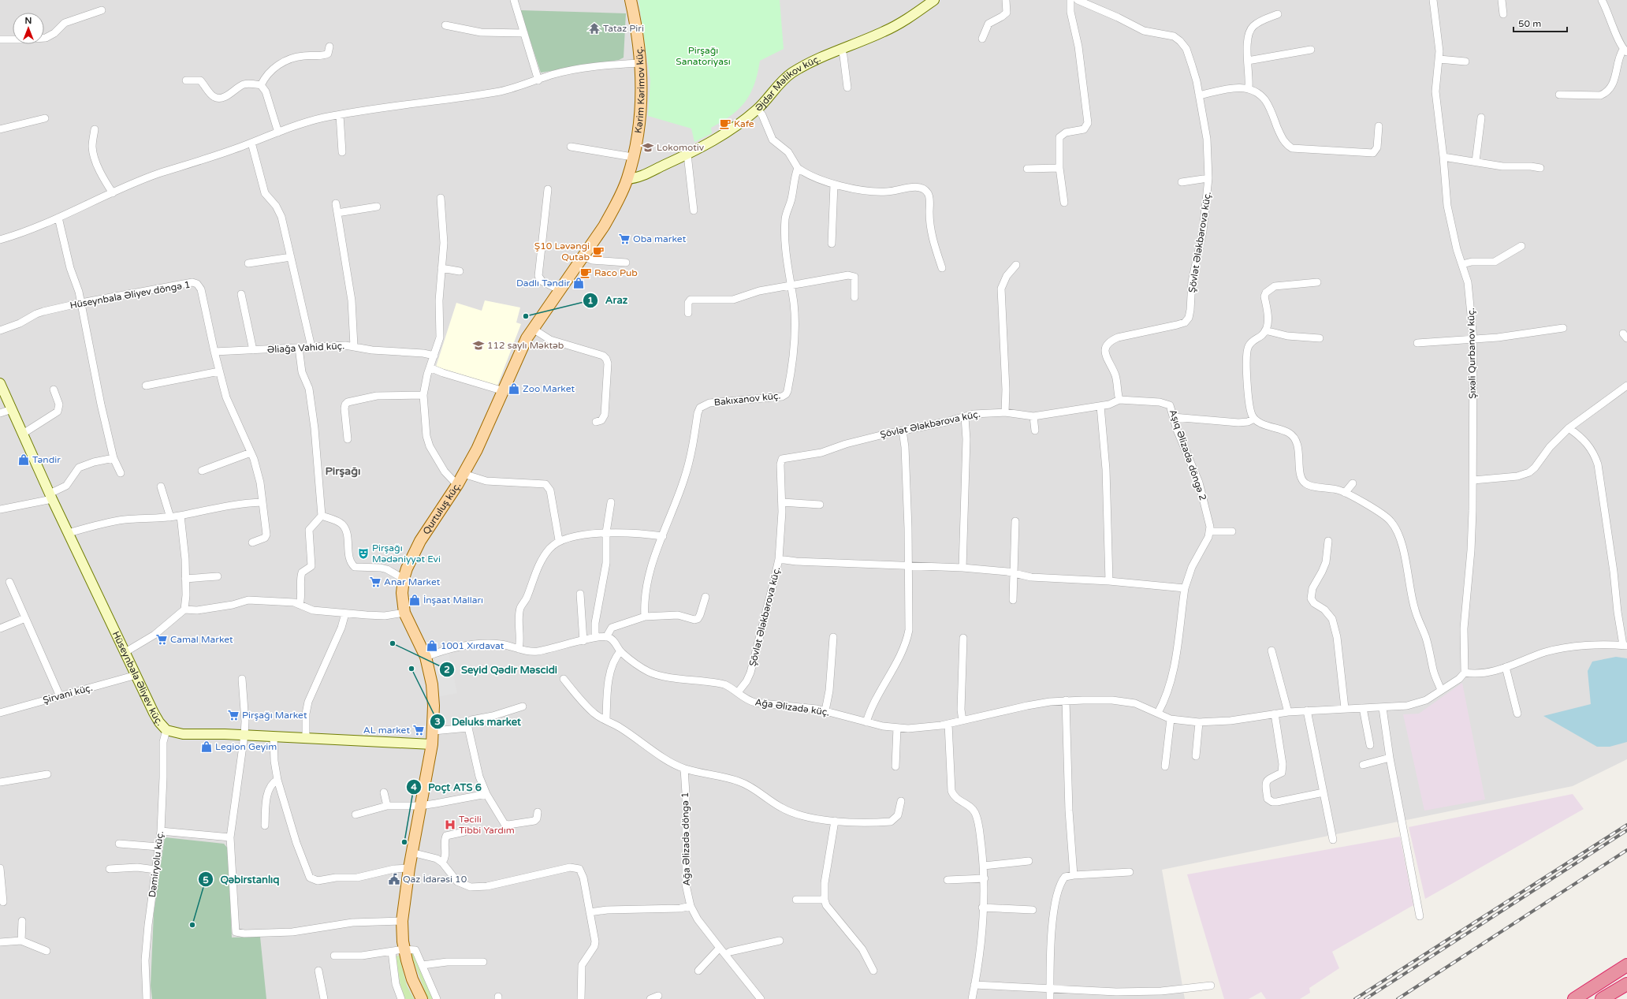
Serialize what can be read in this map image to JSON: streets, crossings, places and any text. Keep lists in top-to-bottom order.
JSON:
{
  "streets": {
    "main road": ["Kərim Kərimov küç.", "Qurtuluş küç."],
    "street": [
      "Əjdər Məlikov küç.",
      "Şövlət Ələkbərova küç.",
      "Hüseynbala Əliyev döngə 1",
      "Əliağa Vahid küç.",
      "Şıxəli Qurbanov küç.",
      "Bakıxanov küç.",
      "Aşıq Əlizadə döngə 2",
      "Hüseynbala Əliyev küç.",
      "Şirvani küç.",
      "Ağa Əlizadə küç.",
      "Ağa Əlizadə döngə 1",
      "Dəmiryolu küç."
    ]
  },
  "crossings": [
    ["Əjdər Məlikov küç.", "Kərim Kərimov küç."],
    ["Əjdər Məlikov küç.", "Qurtuluş küç."],
    ["Kərim Kərimov küç.", "Qurtuluş küç."],
    ["Şövlət Ələkbərova küç.", "Aşıq Əlizadə döngə 2"],
    ["Şövlət Ələkbərova küç.", "Ağa Əlizadə küç."],
    ["Hüseynbala Əliyev döngə 1", "Əliağa Vahid küç."],
    ["Qurtuluş küç.", "Hüseynbala Əliyev küç."],
    ["Hüseynbala Əliyev küç.", "Şirvani küç."],
    ["Hüseynbala Əliyev küç.", "Dəmiryolu küç."]
  ],
  "districts": ["Pirşağı"],
  "parks": ["Pirşağı Sanatoriyası"],
  "places": {
    "temple": ["Tataz Piri"],
    "cafe": ["Kafe", "Ş10 Ləvəngi Qutab", "Raco Pub"],
    "school or university": ["Lokomotiv", "112 saylı Məktəb"],
    "supermarket": [
      "Oba market",
      "Anar Market",
      "Camal Market",
      "Pirşağı Market",
      "AL market"
    ],
    "shop": [
      "Dadlı Təndir",
      "Zoo Market",
      "Təndir",
      "İnşaat Malları",
      "1001 Xırdavat",
      "Legion Geyim"
    ],
    "other": [
      "Araz",
      "Seyid Qədir Məscidi",
      "Deluks market",
      "Poçt ATS 6",
      "Qəbirstanlıq"
    ],
    "theatre": ["Pirşağı Mədəniyyət Evi"],
    "hospital": ["Təcili Tibbi Yardım"],
    "public building": ["Qaz İdarəsi 10"]
  },
  "scale_bar": "50 m",
  "north": "top"
}
